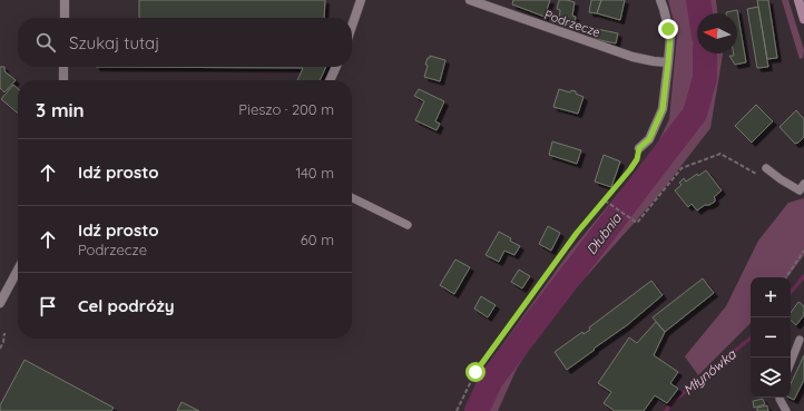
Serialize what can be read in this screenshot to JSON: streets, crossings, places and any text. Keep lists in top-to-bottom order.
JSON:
{
  "streets": {
    "street": ["Podrzecze"]
  },
  "water": ["Dłubnia", "Młynówka"],
  "north": "left",
  "page": {
    "search": "Szukaj tutaj",
    "heading": ["3 min", "Pieszo · 200 m"],
    "list": [
      ["Idź prosto", "140 m"],
      ["Idź prosto", "Podrzecze", "60 m"],
      "Cel podróży"
    ],
    "map_buttons": ["+", "−"]
  }
}
